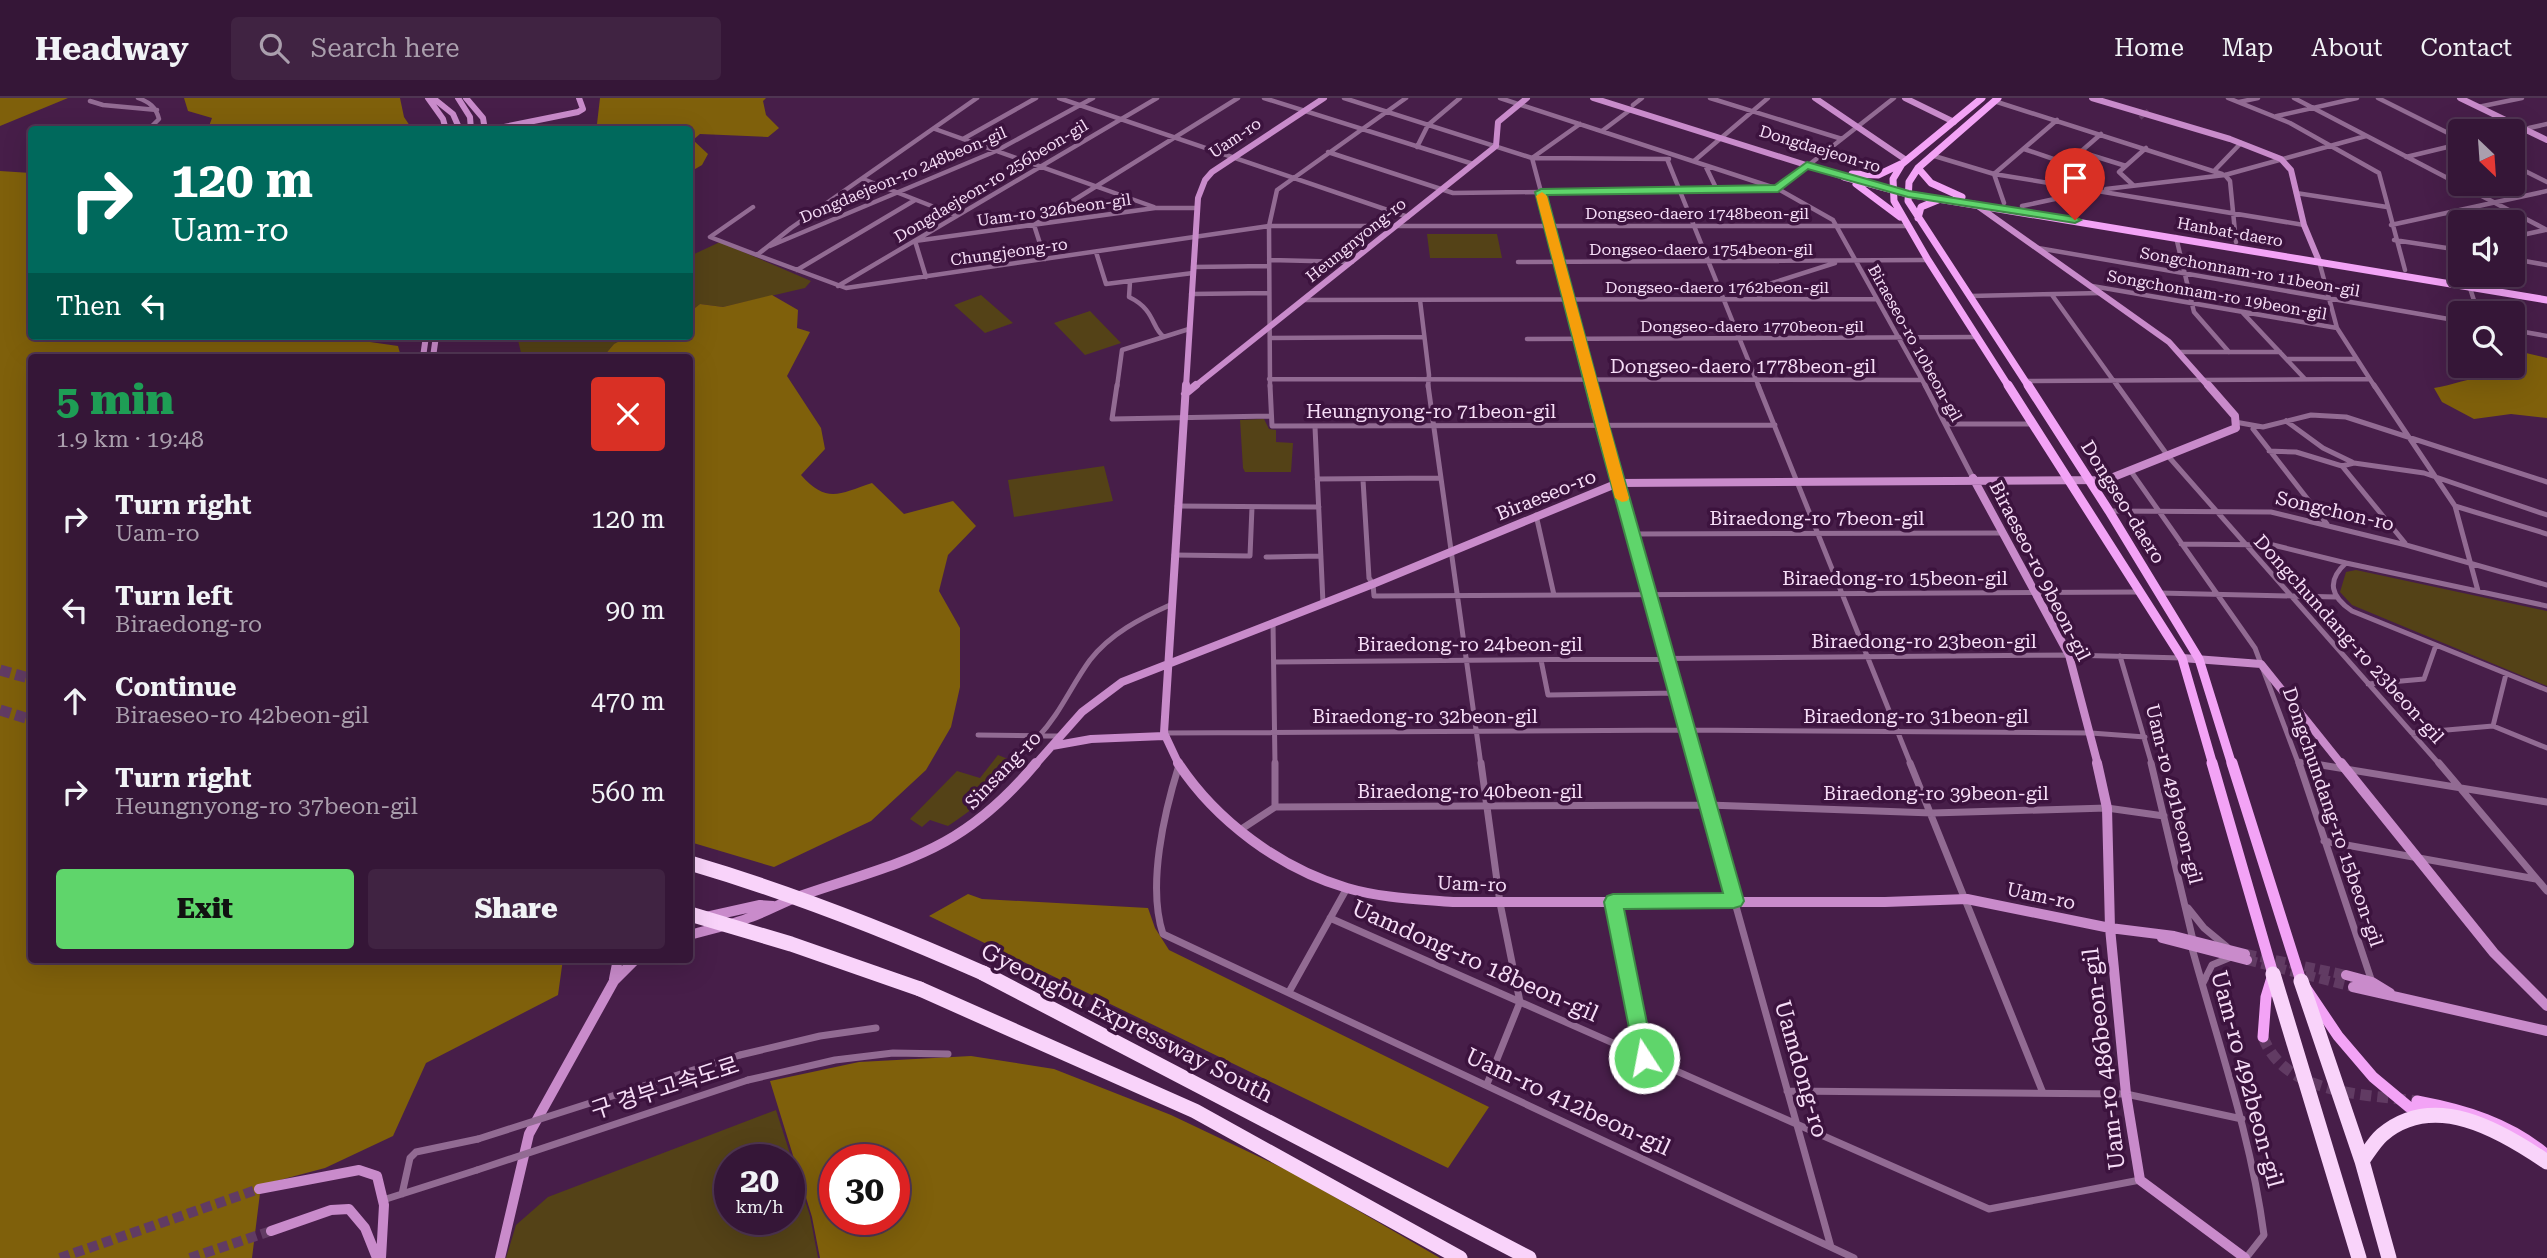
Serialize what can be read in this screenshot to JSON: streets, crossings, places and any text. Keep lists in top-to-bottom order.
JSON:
{
  "streets": {
    "highway": ["Gyeongbu Expressway South"],
    "main road": [
      "Uam-ro",
      "Dongdaejeon-ro",
      "Hanbat-daero",
      "Heungnyong-ro",
      "Biraeseo-ro",
      "Dongseo-daero",
      "Biraeseo-ro 9beon-gil",
      "Sinsang-ro",
      "Dongchundang-ro 15beon-gil",
      "Uam-ro 486beon-gil"
    ],
    "street": [
      "Dongdaejeon-ro 248beon-gil",
      "Dongdaejeon-ro 256beon-gil",
      "Uam-ro 326beon-gil",
      "Dongseo-daero 1748beon-gil",
      "Dongseo-daero 1754beon-gil",
      "Chungjeong-ro",
      "Songchonnam-ro 11beon-gil",
      "Dongseo-daero 1762beon-gil",
      "Songchonnam-ro 19beon-gil",
      "Dongseo-daero 1770beon-gil",
      "Biraeseo-ro 10beon-gil",
      "Dongseo-daero 1778beon-gil",
      "Heungnyong-ro 71beon-gil",
      "Songchon-ro",
      "Biraedong-ro 7beon-gil",
      "Biraedong-ro 15beon-gil",
      "Dongchundang-ro 23beon-gil",
      "Biraedong-ro 23beon-gil",
      "Biraedong-ro 24beon-gil",
      "Biraedong-ro 32beon-gil",
      "Biraedong-ro 31beon-gil",
      "Biraedong-ro 40beon-gil",
      "Biraedong-ro 39beon-gil",
      "Uam-ro 491beon-gil",
      "Uamdong-ro 18beon-gil",
      "Uamdong-ro",
      "Uam-ro 492beon-gil",
      "구 경부고속도로",
      "Uam-ro 412beon-gil"
    ]
  },
  "crossings": [
    ["Uam-ro", "Uam-ro 326beon-gil"],
    ["Uam-ro", "Dongseo-daero 1748beon-gil"],
    ["Uam-ro", "Heungnyong-ro"],
    ["Uam-ro", "Chungjeong-ro"],
    ["Uam-ro", "Biraeseo-ro"],
    ["Uam-ro", "Biraeseo-ro 9beon-gil"],
    ["Uam-ro", "Biraedong-ro 32beon-gil"],
    ["Uam-ro", "Sinsang-ro"],
    ["Uam-ro", "Uam-ro 491beon-gil"],
    ["Uam-ro", "Uam-ro 486beon-gil"],
    ["Uam-ro", "Uamdong-ro"],
    ["Uam-ro", "Uam-ro 492beon-gil"],
    ["Uam-ro", "Uam-ro 412beon-gil"],
    ["Dongdaejeon-ro", "Hanbat-daero"],
    ["Dongdaejeon-ro", "Dongseo-daero"],
    ["Dongdaejeon-ro 248beon-gil", "Chungjeong-ro"],
    ["Dongdaejeon-ro 256beon-gil", "Uam-ro 326beon-gil"],
    ["Dongdaejeon-ro 256beon-gil", "Chungjeong-ro"],
    ["Uam-ro 326beon-gil", "Chungjeong-ro"],
    ["Dongseo-daero 1748beon-gil", "Heungnyong-ro"],
    ["Dongseo-daero 1748beon-gil", "Chungjeong-ro"],
    ["Dongseo-daero 1748beon-gil", "Biraeseo-ro 10beon-gil"],
    ["Dongseo-daero 1748beon-gil", "Dongseo-daero"],
    ["Dongseo-daero 1748beon-gil", "Uamdong-ro"],
    ["Hanbat-daero", "Dongseo-daero"],
    ["Heungnyong-ro", "Dongseo-daero 1762beon-gil"],
    ["Dongseo-daero 1754beon-gil", "Dongseo-daero 1762beon-gil"],
    ["Dongseo-daero 1754beon-gil", "Biraeseo-ro 10beon-gil"],
    ["Dongseo-daero 1754beon-gil", "Dongseo-daero"],
    ["Dongseo-daero 1754beon-gil", "Uamdong-ro"],
    ["Dongseo-daero 1762beon-gil", "Biraeseo-ro 10beon-gil"],
    ["Dongseo-daero 1762beon-gil", "Uamdong-ro"],
    ["Dongseo-daero 1770beon-gil", "Biraeseo-ro 10beon-gil"],
    ["Dongseo-daero 1770beon-gil", "Dongseo-daero"],
    ["Dongseo-daero 1770beon-gil", "Uamdong-ro"],
    ["Biraeseo-ro 10beon-gil", "Dongseo-daero 1778beon-gil"],
    ["Biraeseo-ro 10beon-gil", "Biraeseo-ro"],
    ["Biraeseo-ro 10beon-gil", "Biraeseo-ro 9beon-gil"],
    ["Dongseo-daero 1778beon-gil", "Uamdong-ro"],
    ["Heungnyong-ro 71beon-gil", "Uamdong-ro"],
    ["Biraeseo-ro", "Dongseo-daero"],
    ["Biraeseo-ro", "Biraeseo-ro 9beon-gil"],
    ["Biraeseo-ro", "Biraedong-ro 15beon-gil"],
    ["Biraeseo-ro", "Dongchundang-ro 23beon-gil"],
    ["Biraeseo-ro", "Sinsang-ro"],
    ["Biraeseo-ro", "Dongchundang-ro 15beon-gil"],
    ["Biraeseo-ro", "Uamdong-ro"],
    ["Dongseo-daero", "Songchon-ro"],
    ["Dongseo-daero", "Biraedong-ro 15beon-gil"],
    ["Dongseo-daero", "Biraedong-ro 23beon-gil"],
    ["Songchon-ro", "Dongchundang-ro 23beon-gil"],
    ["Songchon-ro", "Dongchundang-ro 15beon-gil"],
    ["Biraedong-ro 7beon-gil", "Biraeseo-ro 9beon-gil"],
    ["Biraedong-ro 7beon-gil", "Uamdong-ro"],
    ["Biraeseo-ro 9beon-gil", "Biraedong-ro 15beon-gil"],
    ["Biraeseo-ro 9beon-gil", "Biraedong-ro 23beon-gil"],
    ["Biraeseo-ro 9beon-gil", "Biraedong-ro 31beon-gil"],
    ["Biraeseo-ro 9beon-gil", "Biraedong-ro 39beon-gil"],
    ["Biraeseo-ro 9beon-gil", "Uam-ro 486beon-gil"],
    ["Biraedong-ro 15beon-gil", "Uamdong-ro"],
    ["Dongchundang-ro 23beon-gil", "Dongchundang-ro 15beon-gil"],
    ["Biraedong-ro 23beon-gil", "Biraedong-ro 24beon-gil"],
    ["Biraedong-ro 23beon-gil", "Uam-ro 491beon-gil"],
    ["Biraedong-ro 23beon-gil", "Uamdong-ro"],
    ["Biraedong-ro 24beon-gil", "Uamdong-ro"],
    ["Biraedong-ro 32beon-gil", "Biraedong-ro 31beon-gil"],
    ["Biraedong-ro 32beon-gil", "Uamdong-ro"],
    ["Biraedong-ro 31beon-gil", "Uam-ro 491beon-gil"],
    ["Biraedong-ro 31beon-gil", "Uamdong-ro"],
    ["Biraedong-ro 40beon-gil", "Biraedong-ro 39beon-gil"],
    ["Biraedong-ro 40beon-gil", "Uamdong-ro"],
    ["Biraedong-ro 39beon-gil", "Uam-ro 491beon-gil"],
    ["Biraedong-ro 39beon-gil", "Uamdong-ro"],
    ["Uam-ro 491beon-gil", "Uam-ro 492beon-gil"],
    ["Uamdong-ro 18beon-gil", "Uam-ro 486beon-gil"],
    ["Uamdong-ro 18beon-gil", "Uamdong-ro"],
    ["Uam-ro 486beon-gil", "Uam-ro 492beon-gil"],
    ["Uamdong-ro", "Uam-ro 412beon-gil"]
  ],
  "north": "bottom right",
  "page": {
    "header": "Headway",
    "search": "Search here",
    "nav": [
      "Home",
      "Map",
      "About",
      "Contact"
    ],
    "turn": ["120 m", "Uam-ro"],
    "then": "Then",
    "heading": ["5 min", "1.9 km · 19:48"],
    "list": [
      {
        "name": "Turn right",
        "note": "Uam-ro",
        "value": "120 m"
      },
      {
        "name": "Turn left",
        "note": "Biraedong-ro",
        "value": "90 m"
      },
      {
        "name": "Continue",
        "note": "Biraeseo-ro 42beon-gil",
        "value": "470 m"
      },
      {
        "name": "Turn right",
        "note": "Heungnyong-ro 37beon-gil",
        "value": "560 m"
      }
    ],
    "buttons": ["Exit", "Share"],
    "speed": "20 km/h",
    "limit": "30"
  }
}
